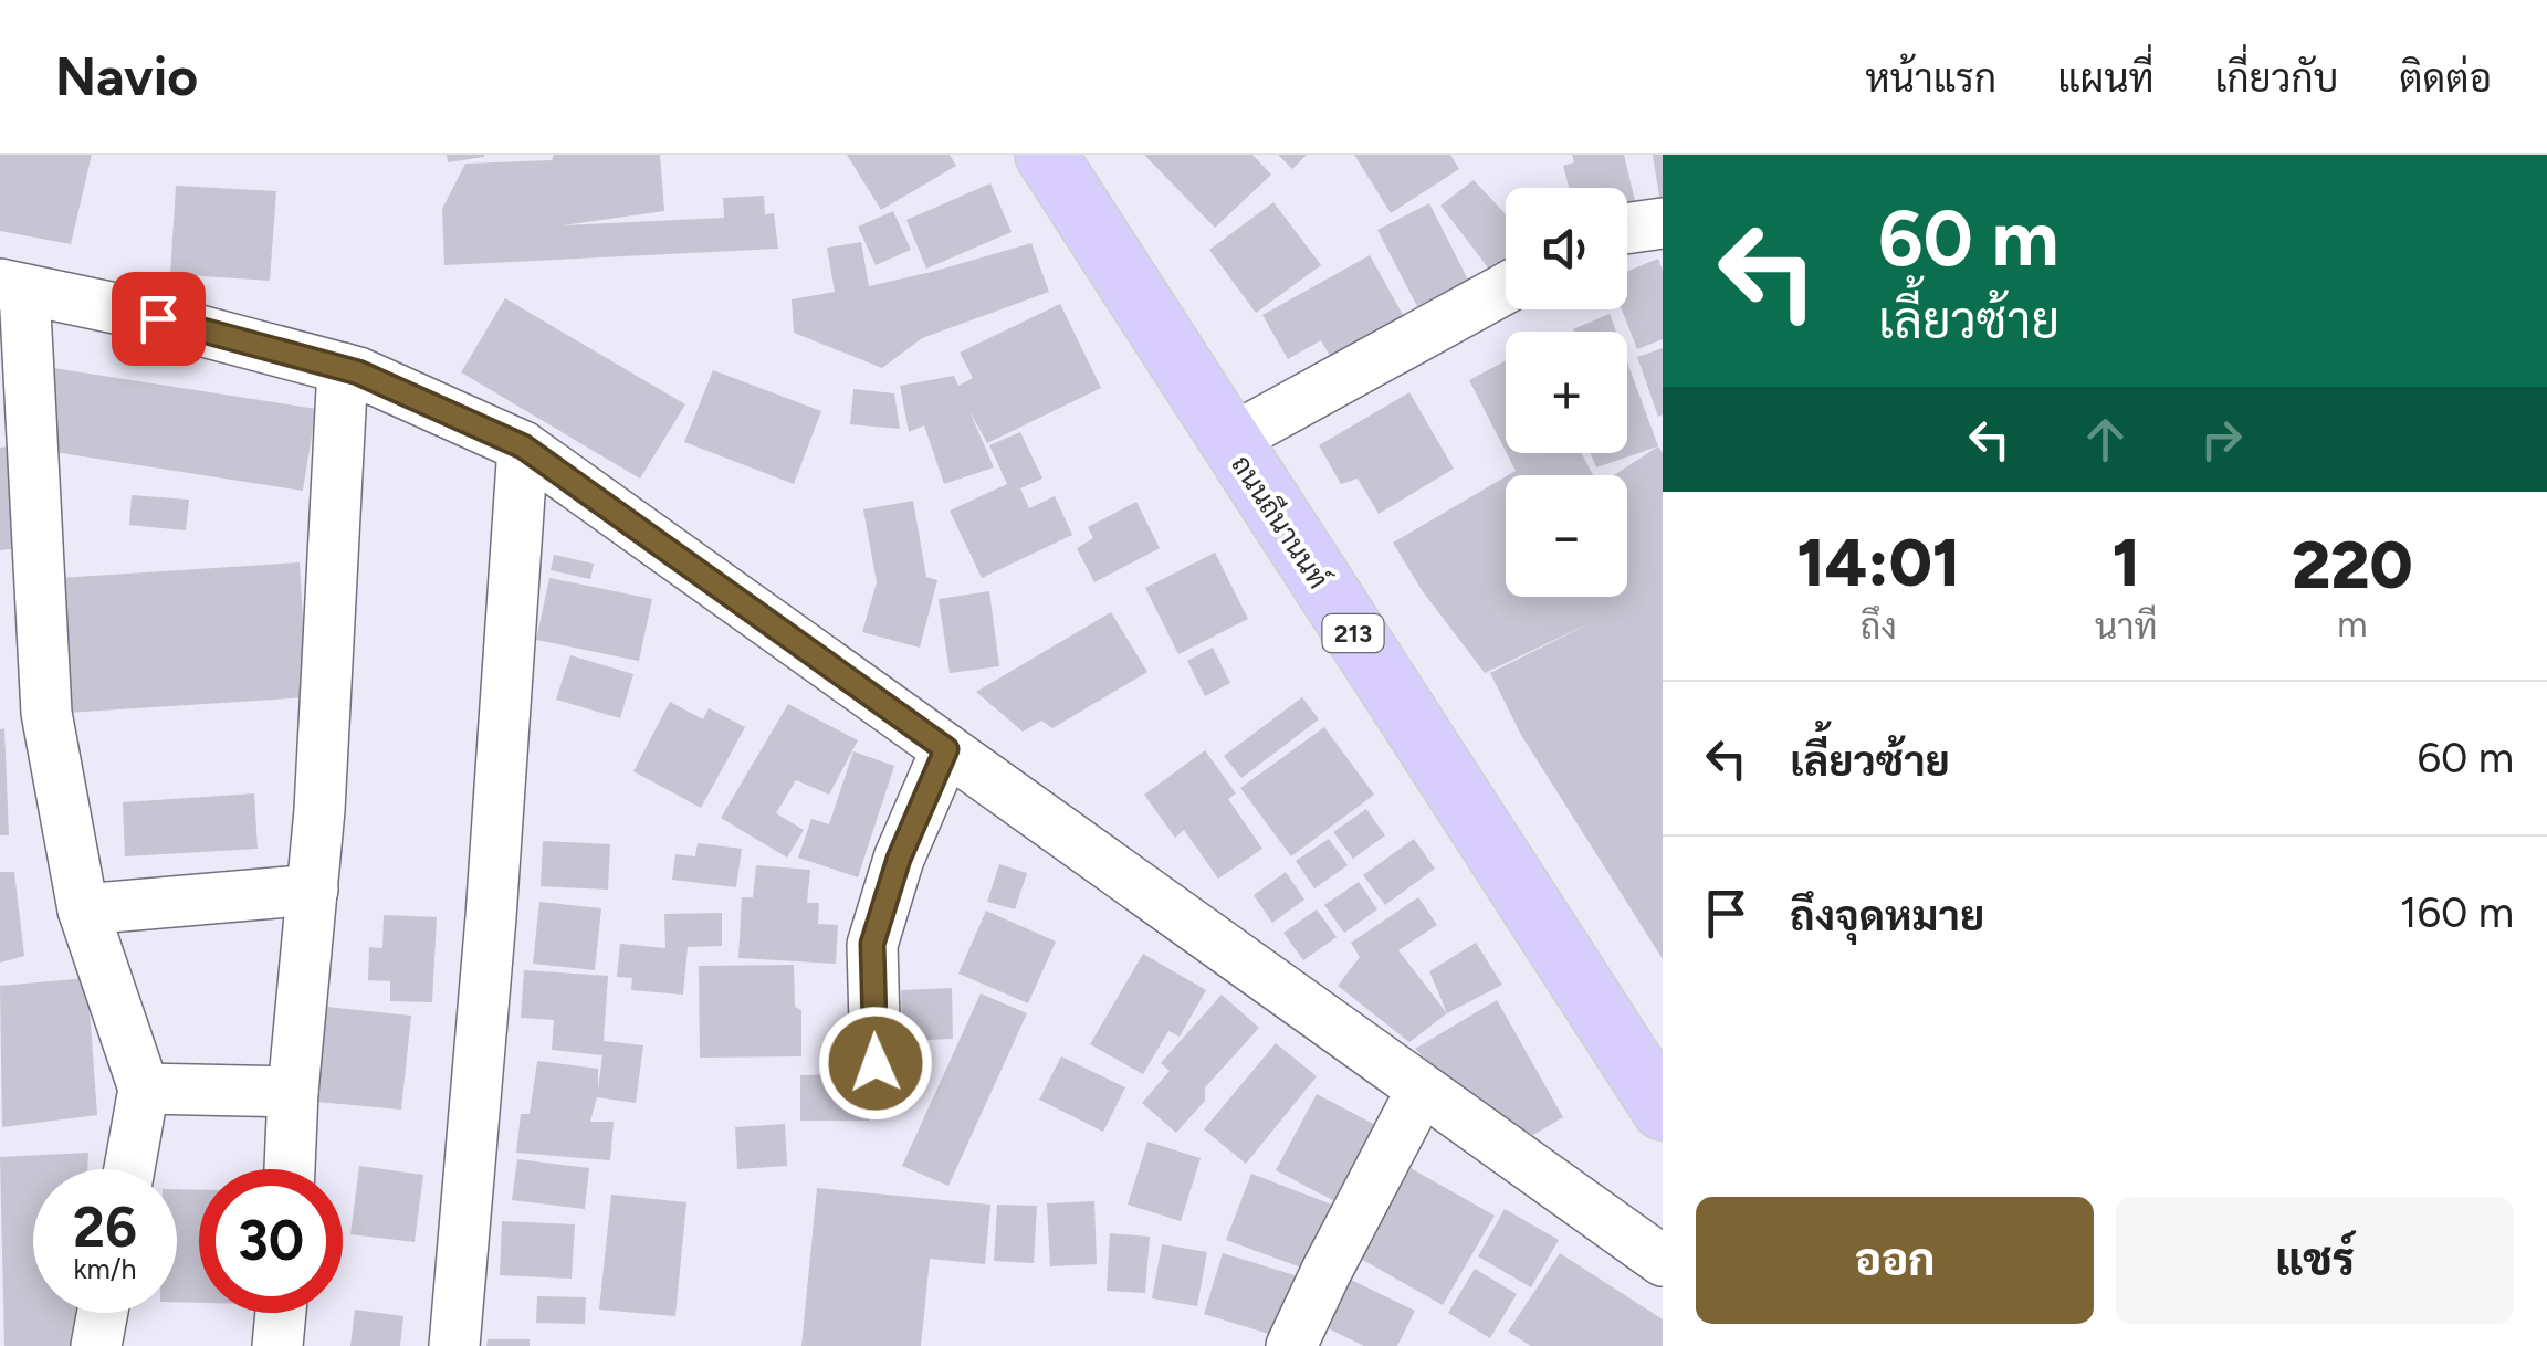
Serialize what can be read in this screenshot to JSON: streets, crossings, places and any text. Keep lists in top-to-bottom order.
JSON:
{
  "streets": {
    "main road": ["ถนนถีนานนท์", "213"]
  },
  "page": {
    "header": "Navio",
    "nav": [
      "หน้าแรก",
      "แผนที่",
      "เกี่ยวกับ",
      "ติดต่อ"
    ],
    "turn": ["60 m", "เลี้ยวซ้าย"],
    "map_buttons": ["+", "−"],
    "eta": [
      "14:01",
      "ถึง",
      "1",
      "นาที",
      "220",
      "m"
    ],
    "list": [
      {
        "name": "เลี้ยวซ้าย",
        "value": "60 m"
      },
      {
        "name": "ถึงจุดหมาย",
        "value": "160 m"
      }
    ],
    "speed": "26 km/h",
    "limit": "30",
    "buttons": ["ออก", "แชร์"]
  }
}
